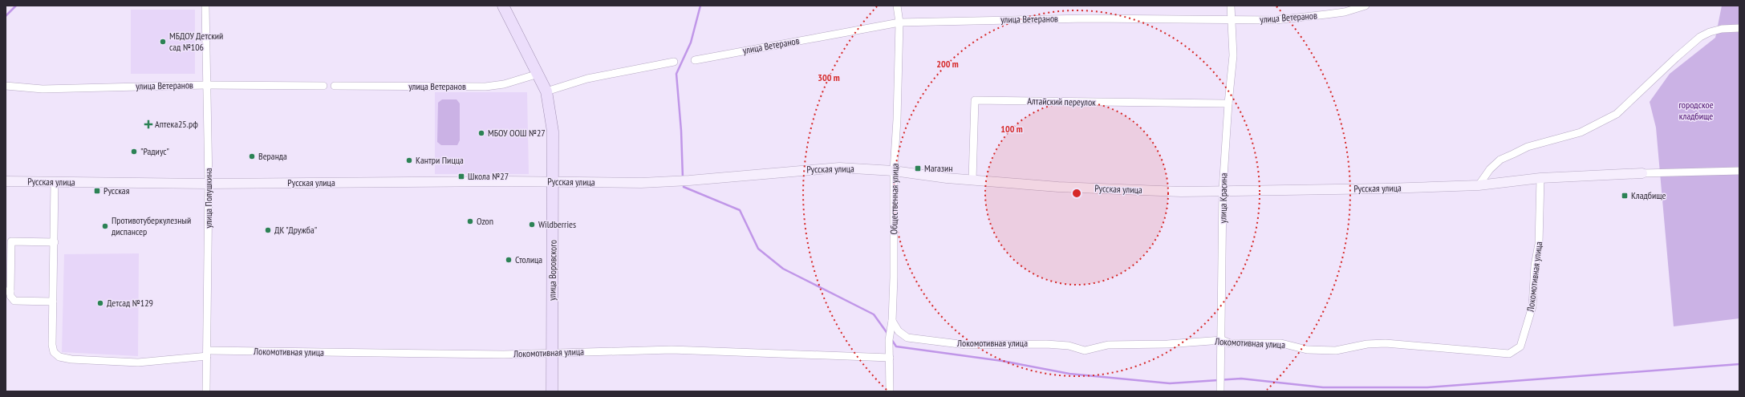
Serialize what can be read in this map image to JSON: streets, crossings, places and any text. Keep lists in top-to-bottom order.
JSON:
{
  "streets": {
    "main road": ["улица Воровского"],
    "street": [
      "улица Ветеранов",
      "Алтайский переулок",
      "Русская улица",
      "улица Полушкина",
      "улица Красина",
      "Общественная улица",
      "Локомотивная улица"
    ]
  },
  "crossings": [
    ["улица Ветеранов", "улица Полушкина"],
    ["улица Ветеранов", "улица Красина"],
    ["улица Ветеранов", "Общественная улица"],
    ["улица Ветеранов", "улица Воровского"],
    ["Алтайский переулок", "Русская улица"],
    ["Алтайский переулок", "улица Красина"],
    ["Русская улица", "улица Полушкина"],
    ["Русская улица", "улица Красина"],
    ["Русская улица", "Общественная улица"],
    ["Русская улица", "улица Воровского"],
    ["Русская улица", "Локомотивная улица"],
    ["улица Полушкина", "Локомотивная улица"],
    ["улица Красина", "Локомотивная улица"],
    ["Общественная улица", "Локомотивная улица"],
    ["улица Воровского", "Локомотивная улица"]
  ],
  "parks": ["городское кладбище"],
  "places": {
    "other": [
      "МБДОУ Детский сад №106",
      "МБОУ ООШ №27",
      "\"Радиус\"",
      "Веранда",
      "Кантри Пицца",
      "Ozon",
      "Wildberries",
      "Противотуберкулезный диспансер",
      "ДК \"Дружба\"",
      "Столица",
      "Детсад №129"
    ],
    "health": ["Аптека25.рф"],
    "transit": [
      "Магазин",
      "Школа №27",
      "Русская",
      "Кладбище"
    ]
  },
  "rings": ["200 m", "300 m", "100 m"]
}
